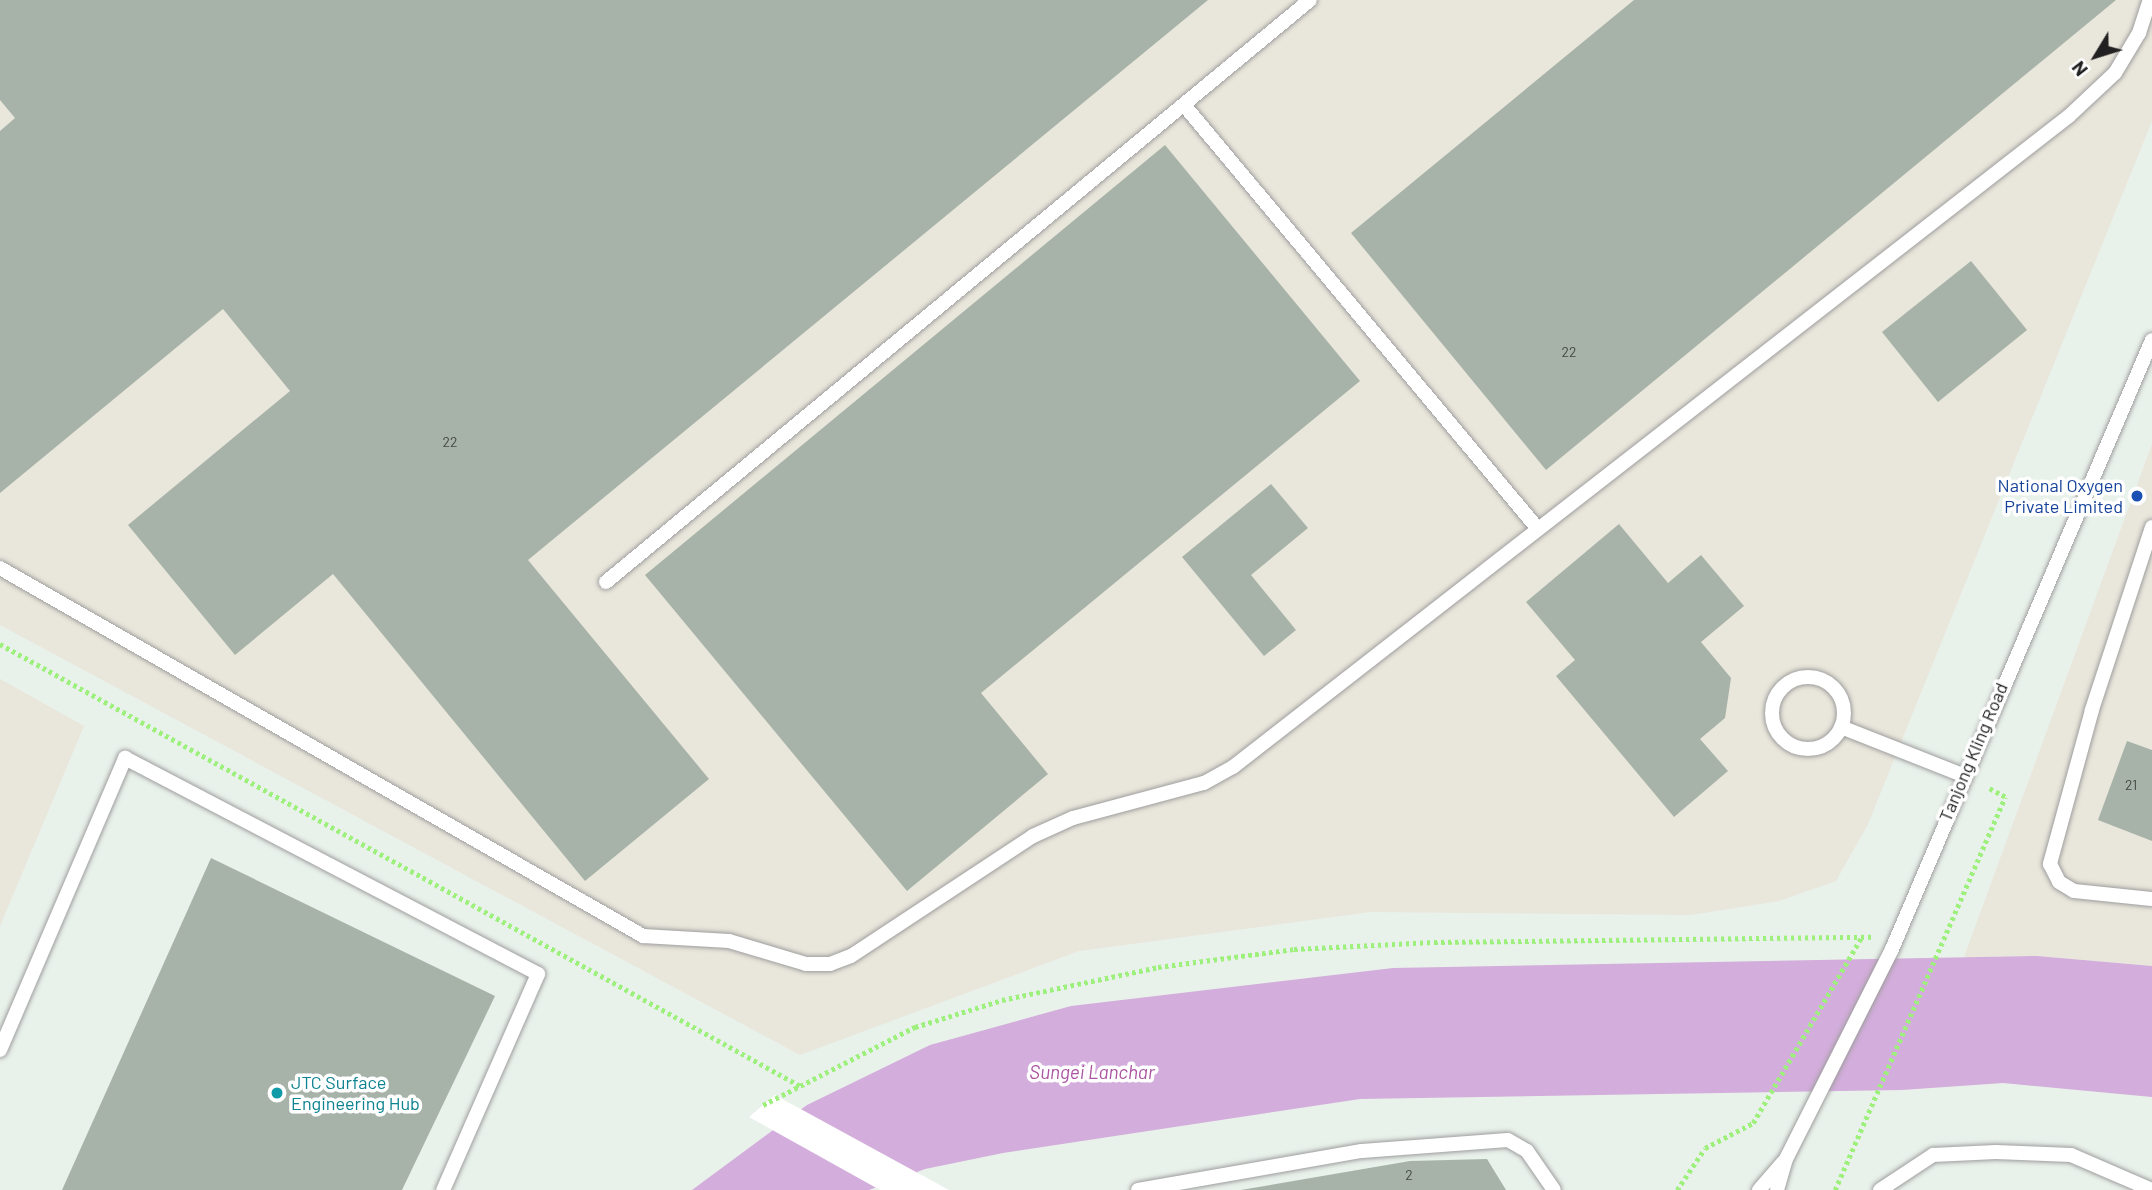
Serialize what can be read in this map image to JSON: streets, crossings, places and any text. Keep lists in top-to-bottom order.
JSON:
{
  "streets": {
    "lane": ["Tanjong Kling Road"]
  },
  "water": ["Sungei Lanchar"],
  "places": ["National Oxygen Private Limited", "JTC Surface Engineering Hub"],
  "house_numbers": [
    "22",
    "22",
    "21",
    "2"
  ],
  "north": "bottom left"
}
